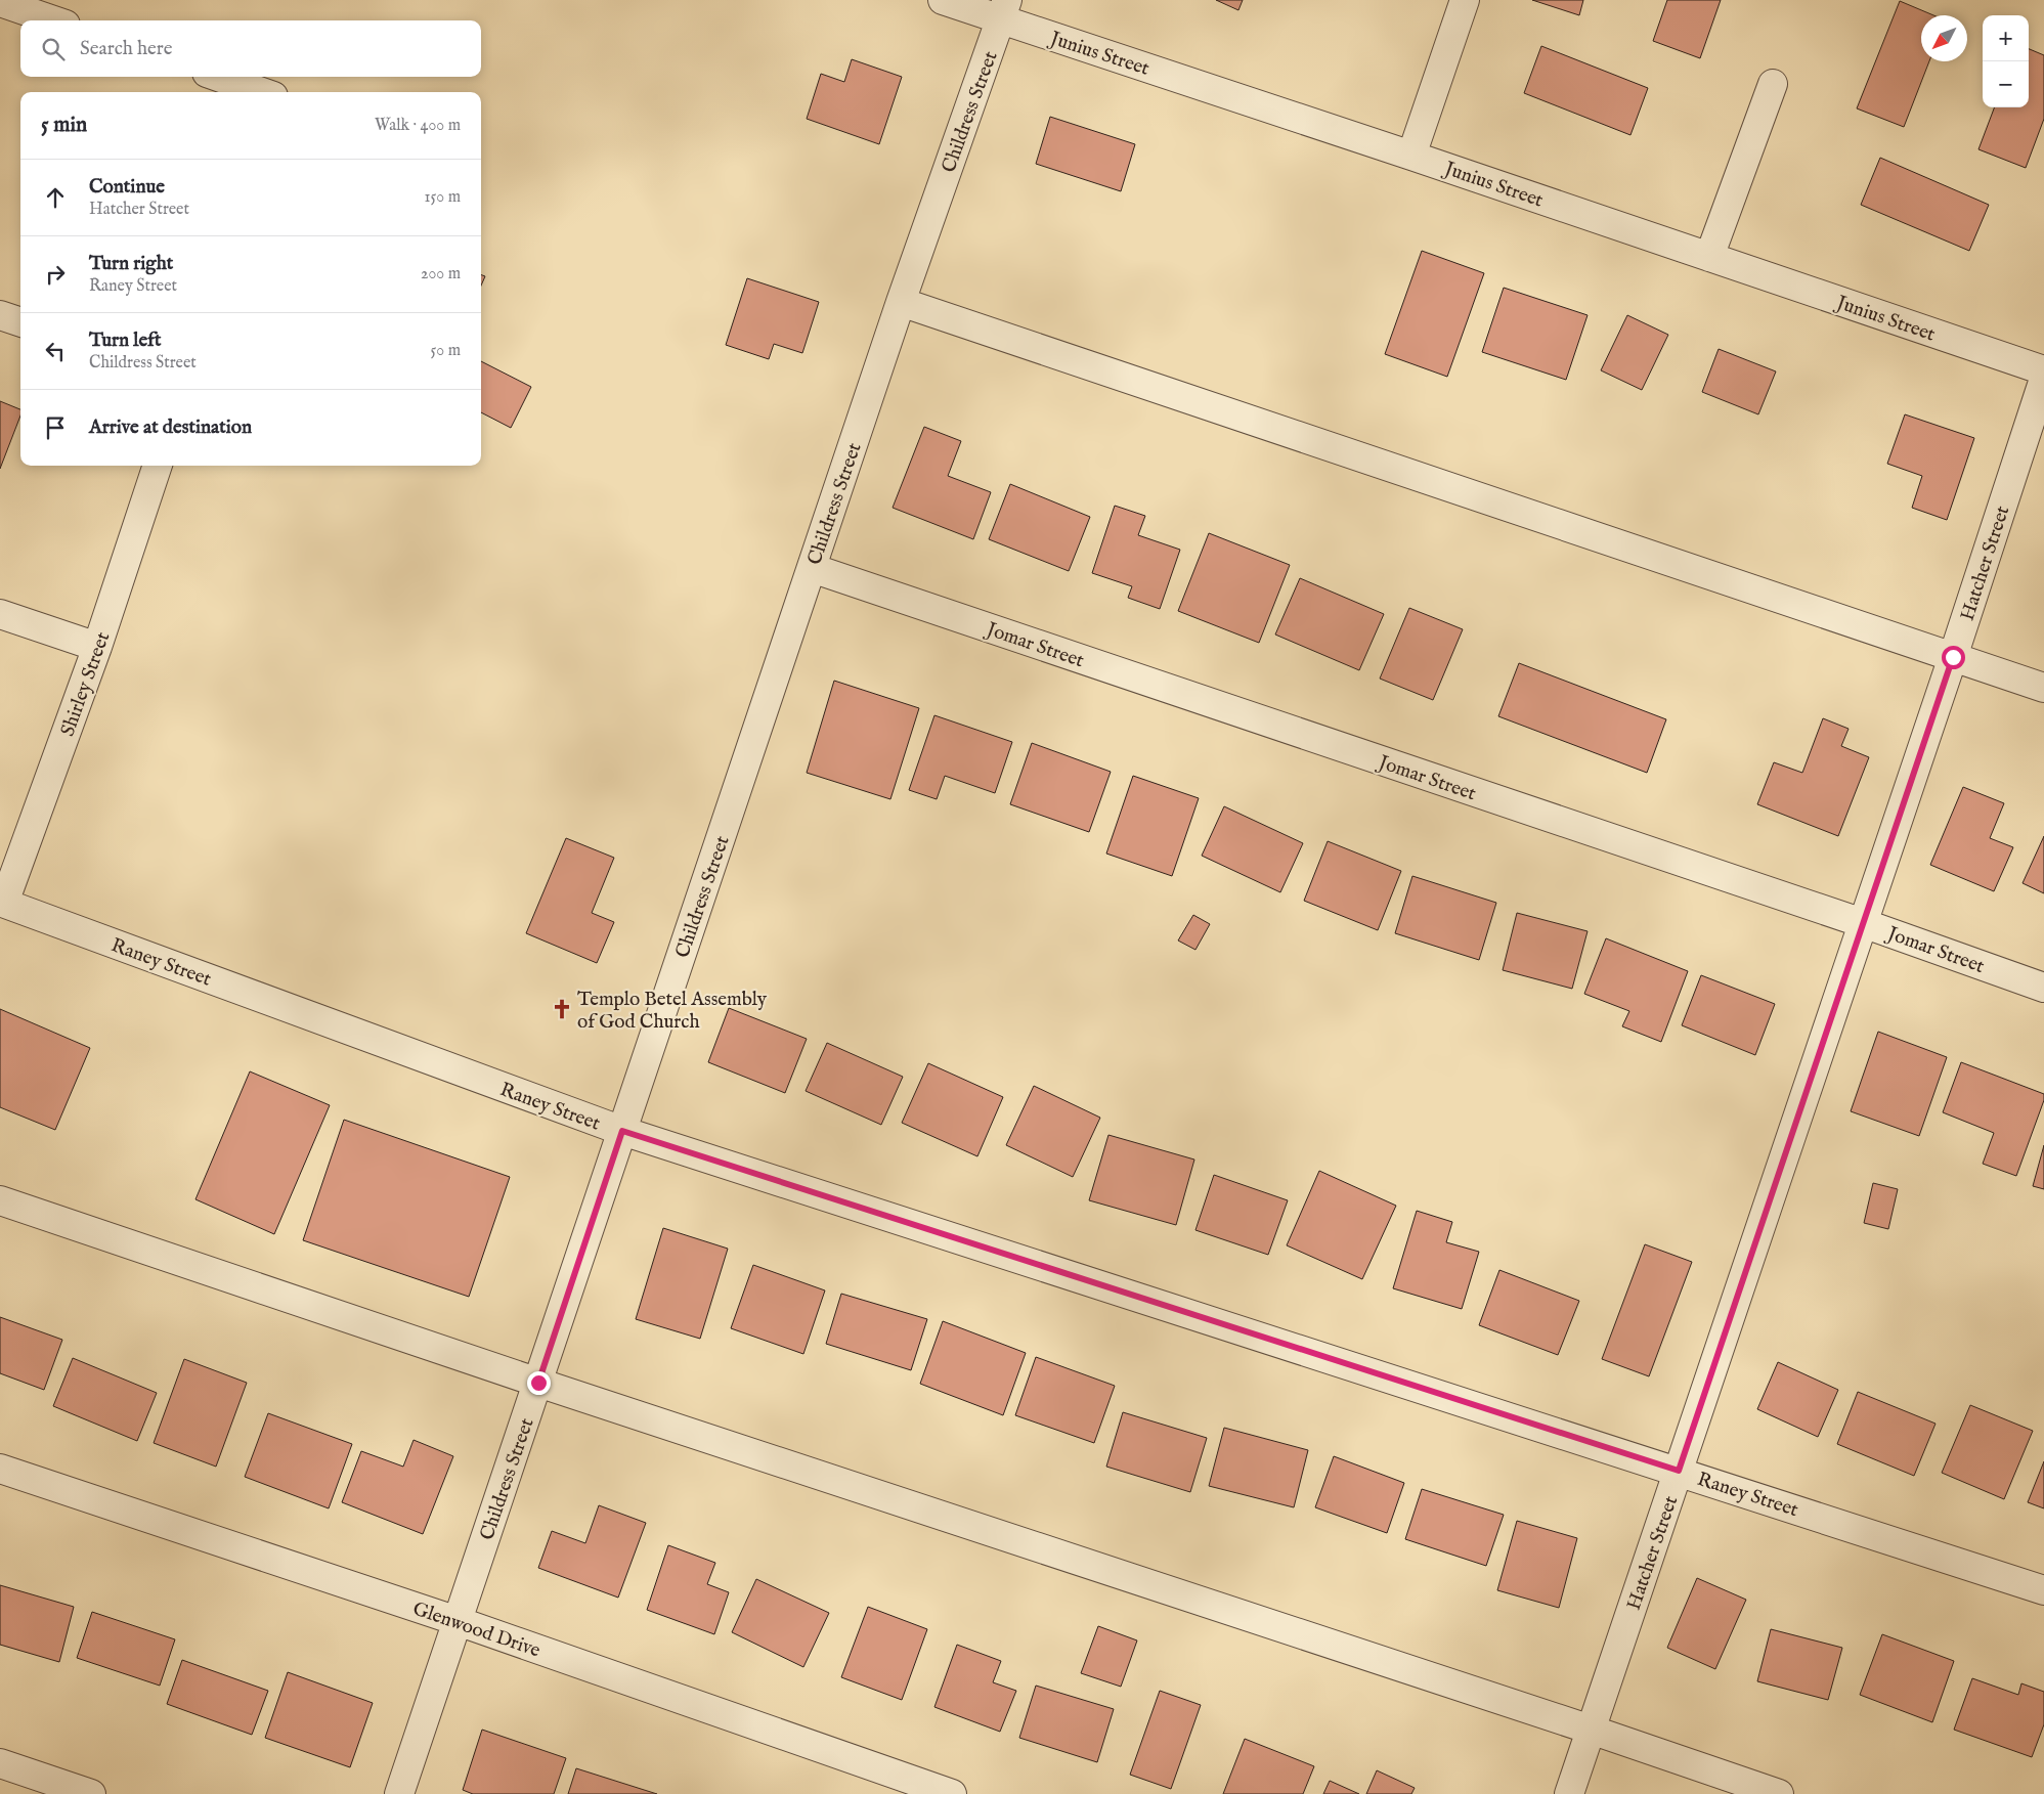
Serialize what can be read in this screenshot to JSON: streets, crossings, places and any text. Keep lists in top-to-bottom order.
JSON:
{
  "streets": {
    "street": [
      "Junius Street",
      "Childress Street",
      "Hatcher Street",
      "Jomar Street",
      "Shirley Street",
      "Raney Street",
      "Glenwood Drive"
    ]
  },
  "crossings": [
    ["Junius Street", "Childress Street"],
    ["Childress Street", "Jomar Street"],
    ["Childress Street", "Raney Street"],
    ["Childress Street", "Glenwood Drive"],
    ["Hatcher Street", "Jomar Street"],
    ["Hatcher Street", "Raney Street"],
    ["Shirley Street", "Raney Street"]
  ],
  "places": {
    "church": ["Templo Betel Assembly of God Church"]
  },
  "north": "bottom left",
  "page": {
    "map_buttons": ["+", "−"],
    "search": "Search here",
    "heading": ["5 min", "Walk · 400 m"],
    "list": [
      ["Continue", "Hatcher Street", "150 m"],
      ["Turn right", "Raney Street", "200 m"],
      ["Turn left", "Childress Street", "50 m"],
      "Arrive at destination"
    ]
  }
}
